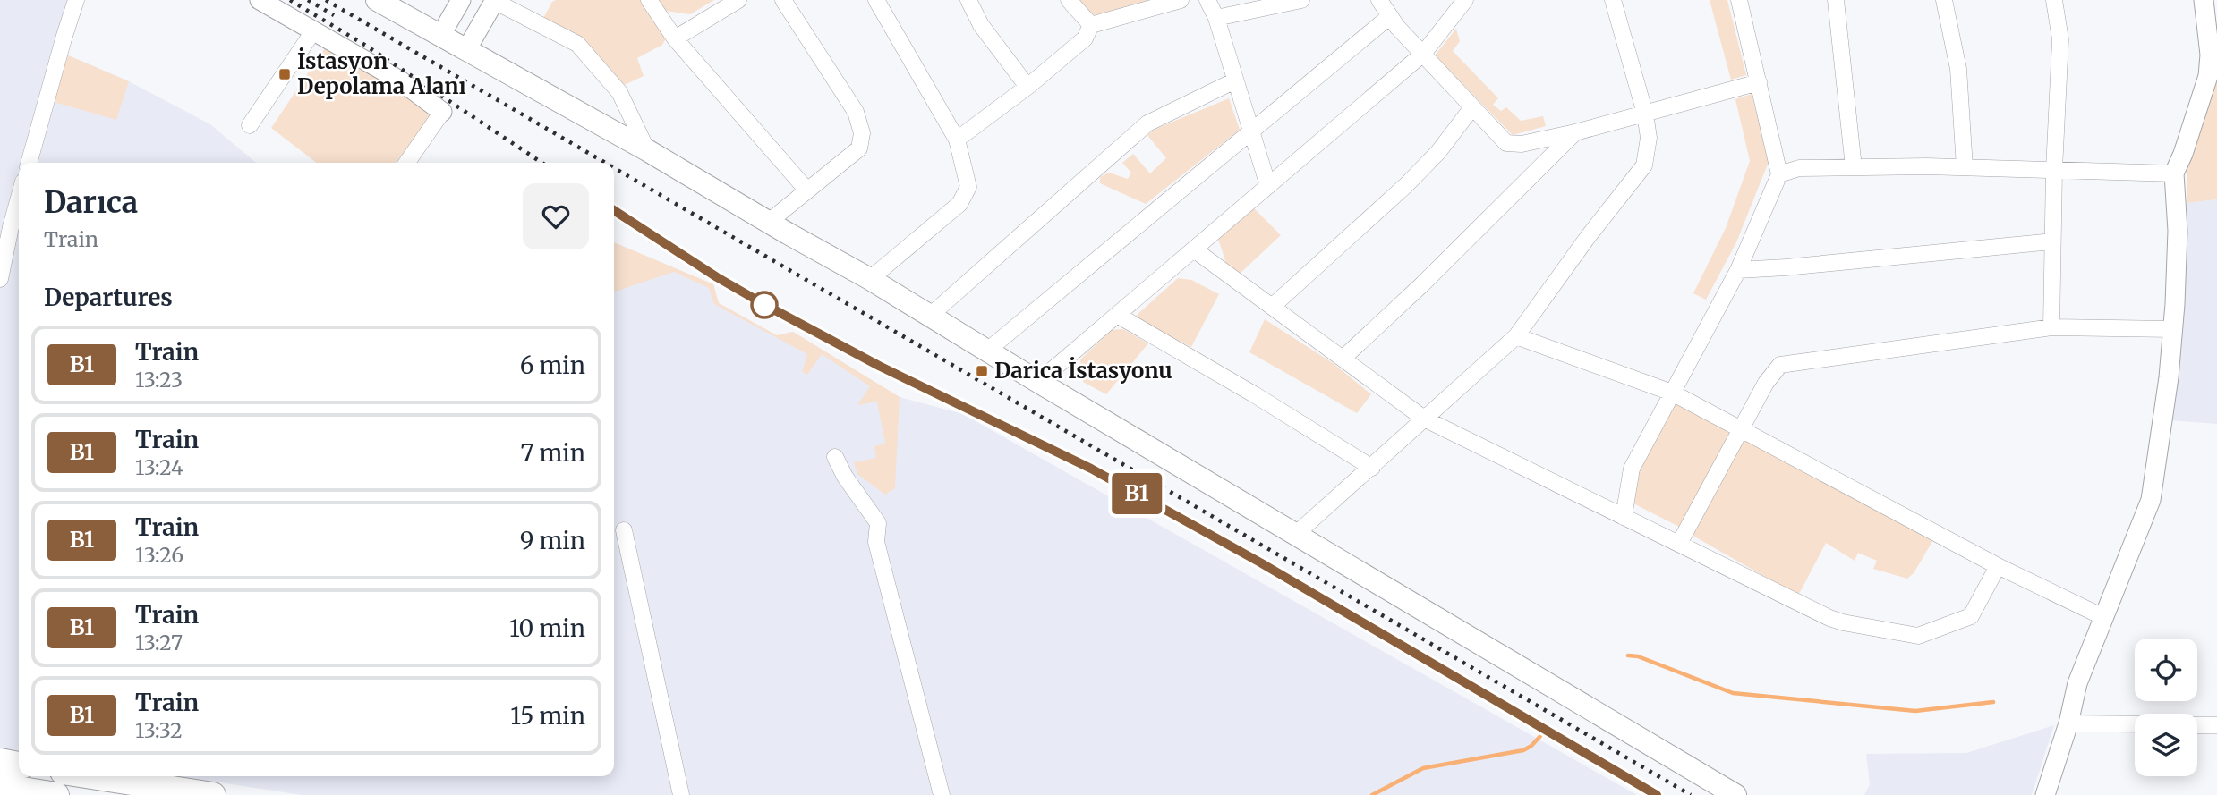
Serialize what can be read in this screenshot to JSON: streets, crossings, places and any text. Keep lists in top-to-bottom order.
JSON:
{
  "places": {
    "transit": ["İstasyon Depolama Alanı", "Darica İstasyonu"]
  },
  "page": {
    "on_map": "B1",
    "heading": [
      ["Darıca", "Train"],
      "Departures"
    ],
    "list": [
      {
        "mark": "B1",
        "name": "Train",
        "note": "13:23",
        "value": "6 min"
      },
      {
        "mark": "B1",
        "name": "Train",
        "note": "13:24",
        "value": "7 min"
      },
      {
        "mark": "B1",
        "name": "Train",
        "note": "13:26",
        "value": "9 min"
      },
      {
        "mark": "B1",
        "name": "Train",
        "note": "13:27",
        "value": "10 min"
      },
      {
        "mark": "B1",
        "name": "Train",
        "note": "13:32",
        "value": "15 min"
      }
    ]
  }
}
